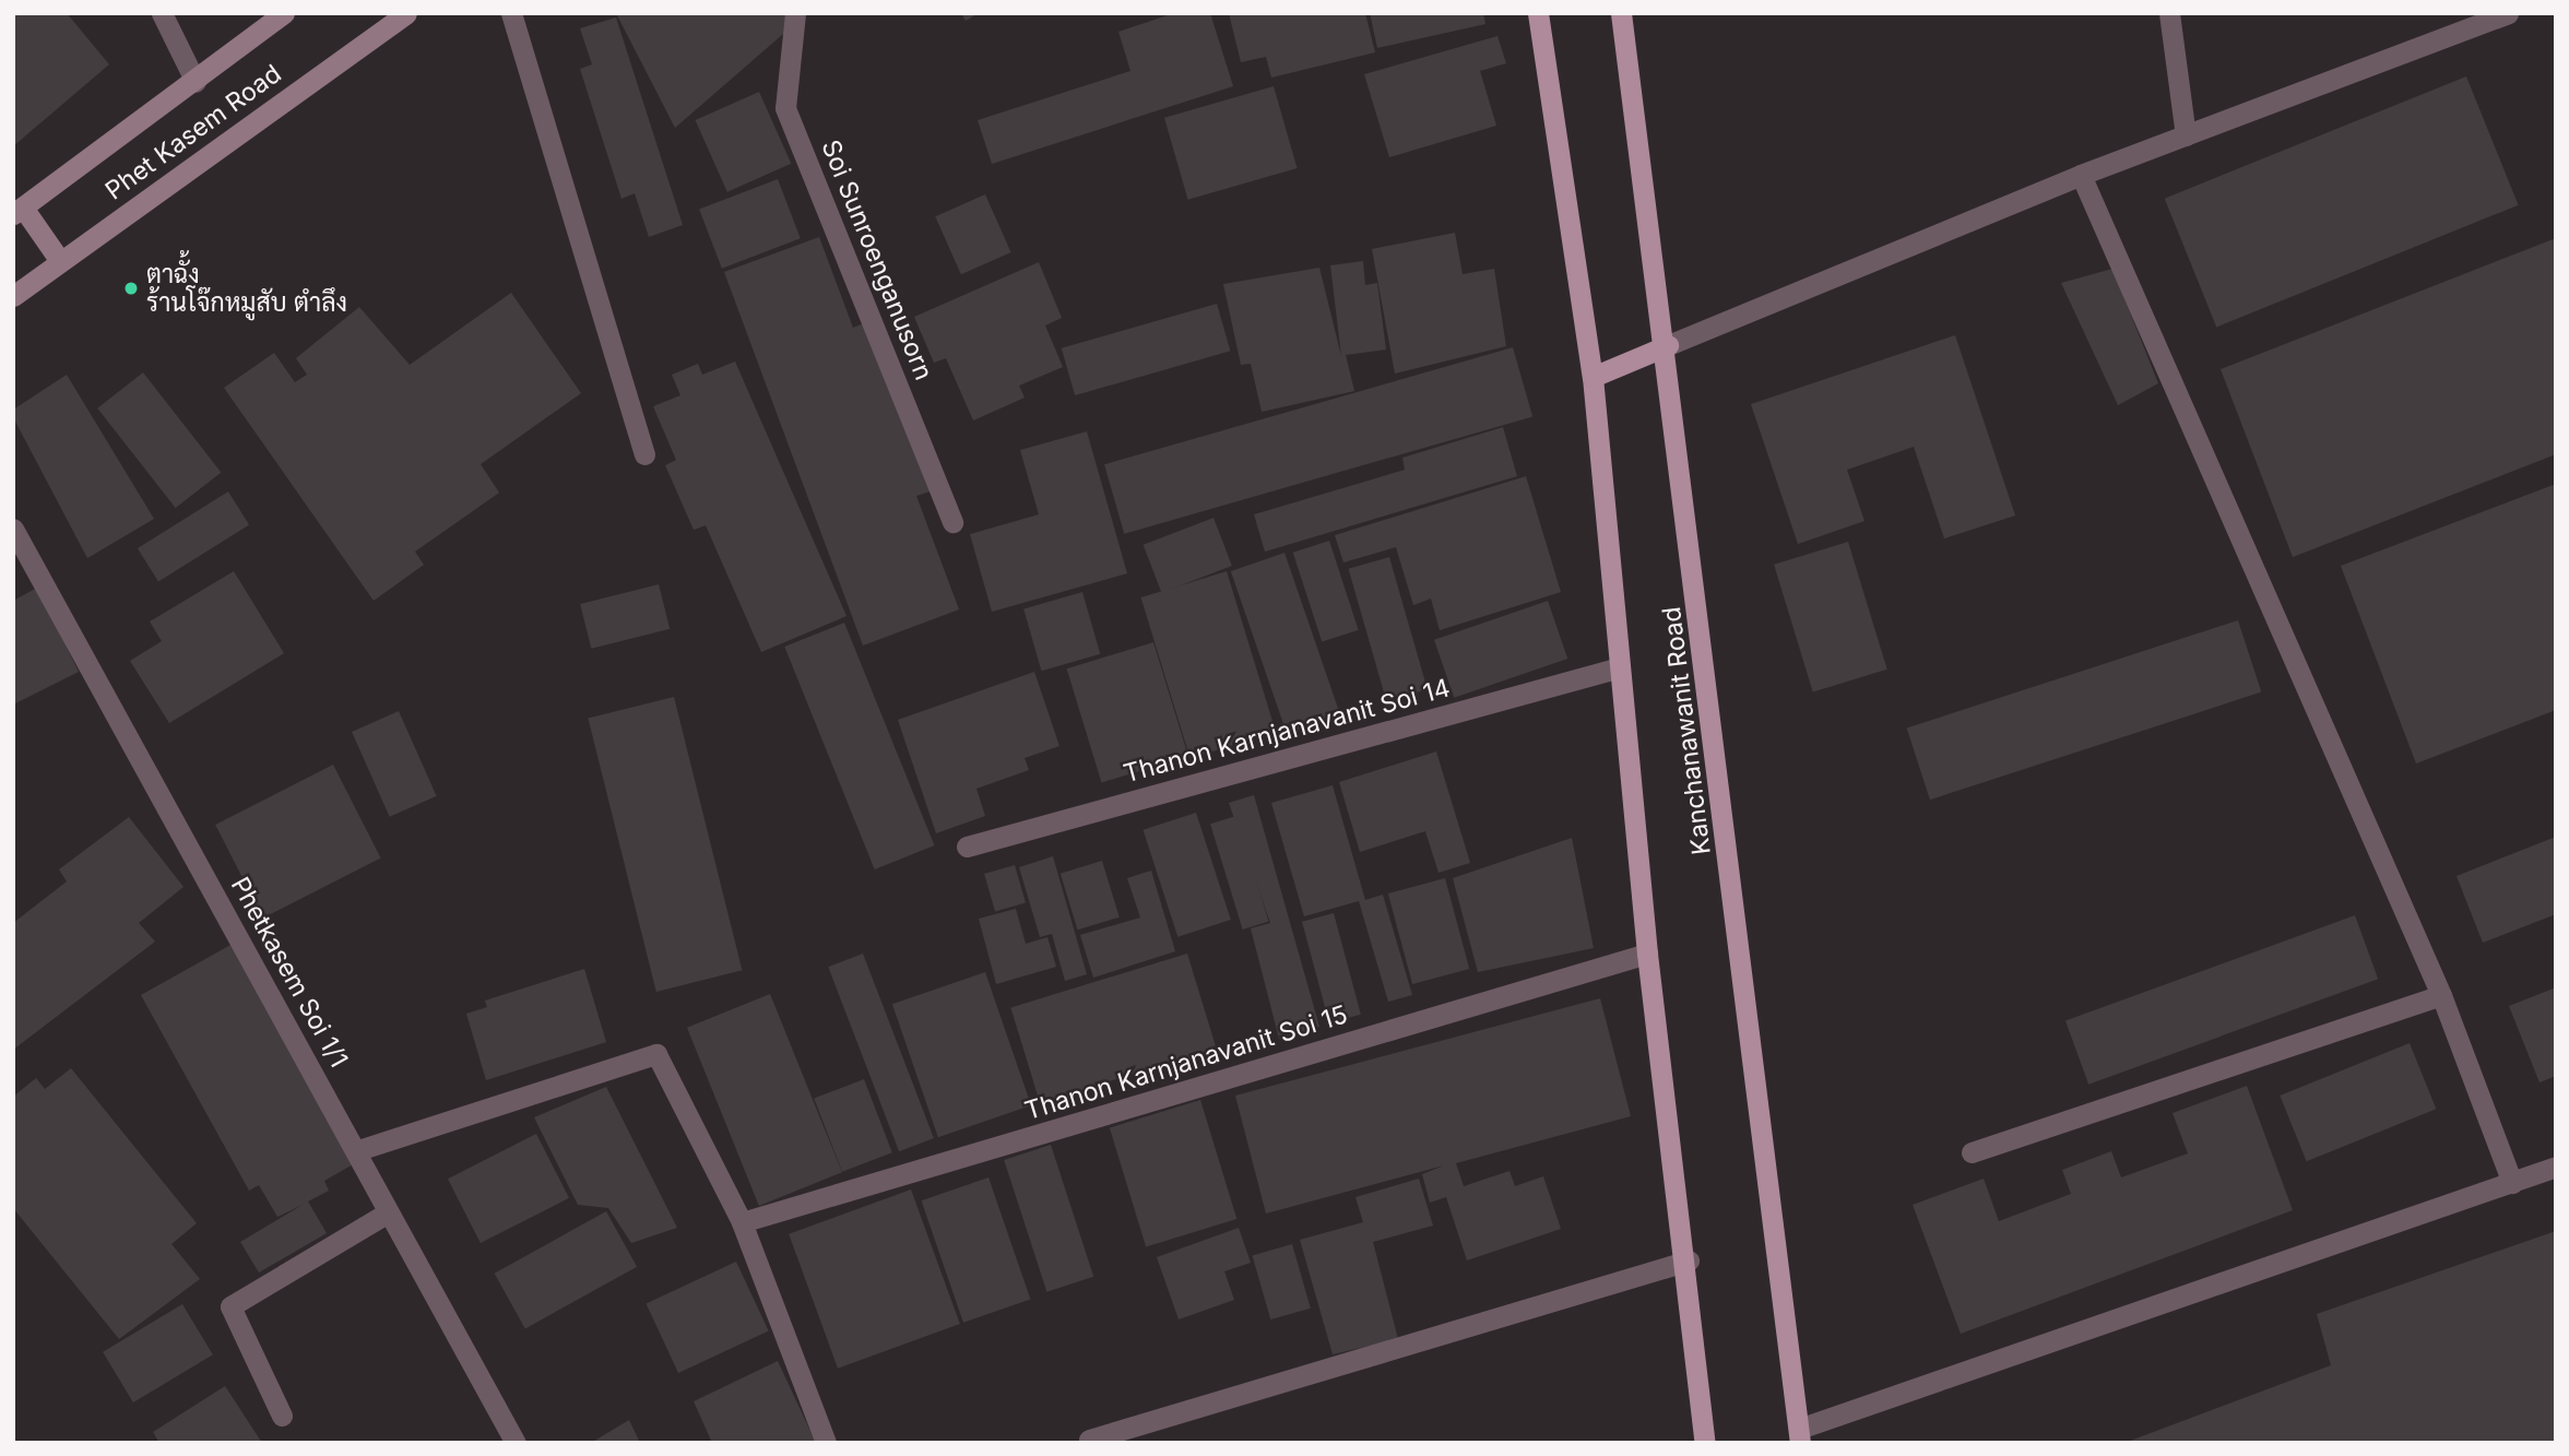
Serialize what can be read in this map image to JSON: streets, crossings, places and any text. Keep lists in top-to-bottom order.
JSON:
{
  "streets": {
    "main road": ["Phet Kasem Road", "Kanchanawanit Road"],
    "street": [
      "Soi Sunroenganusorn",
      "Thanon Karnjanavanit Soi 14",
      "Phetkasem Soi 1/1",
      "Thanon Karnjanavanit Soi 15"
    ]
  },
  "places": ["ตาฉั้ง ร้านโจ๊กหมูสับ ตำลึง"]
}
